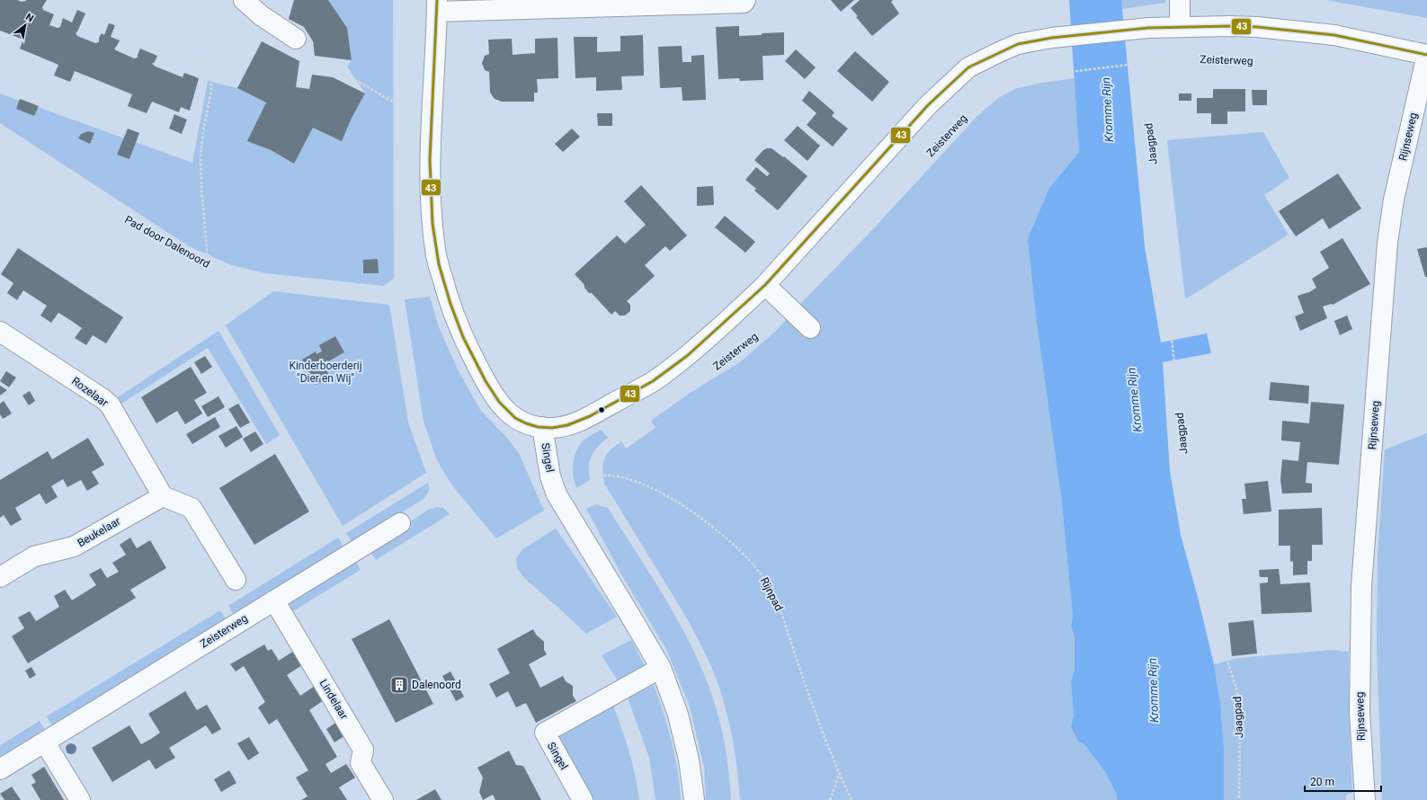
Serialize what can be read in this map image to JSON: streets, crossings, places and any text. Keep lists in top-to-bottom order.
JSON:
{
  "streets": {
    "street": [
      "Zeisterweg",
      "Rijnseweg",
      "Rozelaar",
      "Singel",
      "Beukelaar",
      "Lindelaar"
    ],
    "path": ["Jaagpad", "Pad door Dalenoord", "Rijnpad"]
  },
  "crossings": [
    ["Zeisterweg", "Rijnseweg"],
    ["Zeisterweg", "Jaagpad"],
    ["Zeisterweg", "Lindelaar"],
    ["Rozelaar", "Beukelaar"]
  ],
  "water": ["Kromme Rijn"],
  "parks": ["Kinderboerderij \"Dier en Wij\""],
  "places": {
    "building": ["Dalenoord"]
  },
  "lines": ["transit line 43"],
  "scale_bar": "20 m",
  "north": "top right"
}
